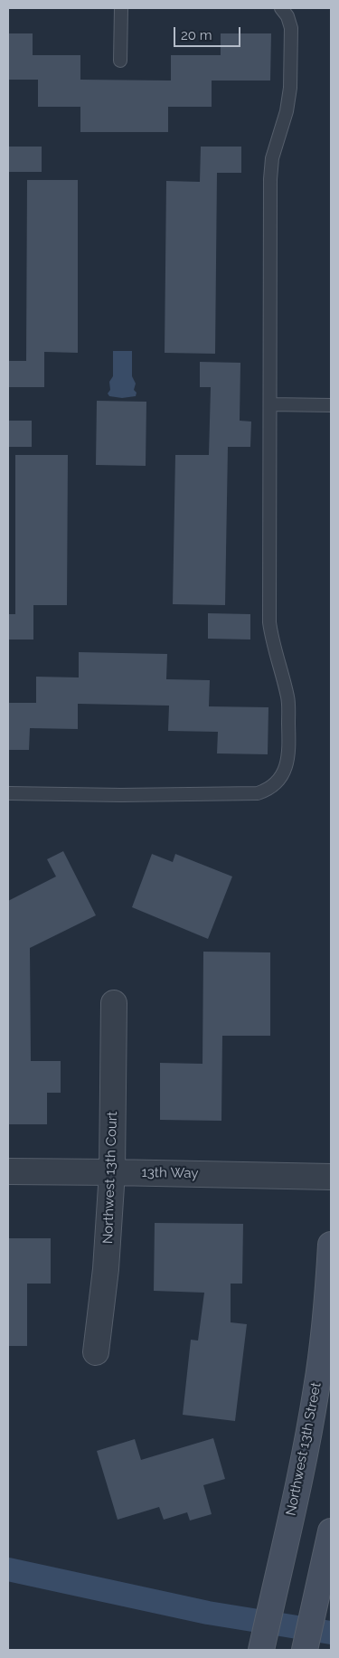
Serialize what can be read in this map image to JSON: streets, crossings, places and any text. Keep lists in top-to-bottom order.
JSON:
{
  "streets": {
    "street": ["13th Way", "Northwest 13th Court", "Northwest 13th Street"]
  },
  "crossings": [
    ["13th Way", "Northwest 13th Court"]
  ],
  "scale_bar": "20 m"
}
